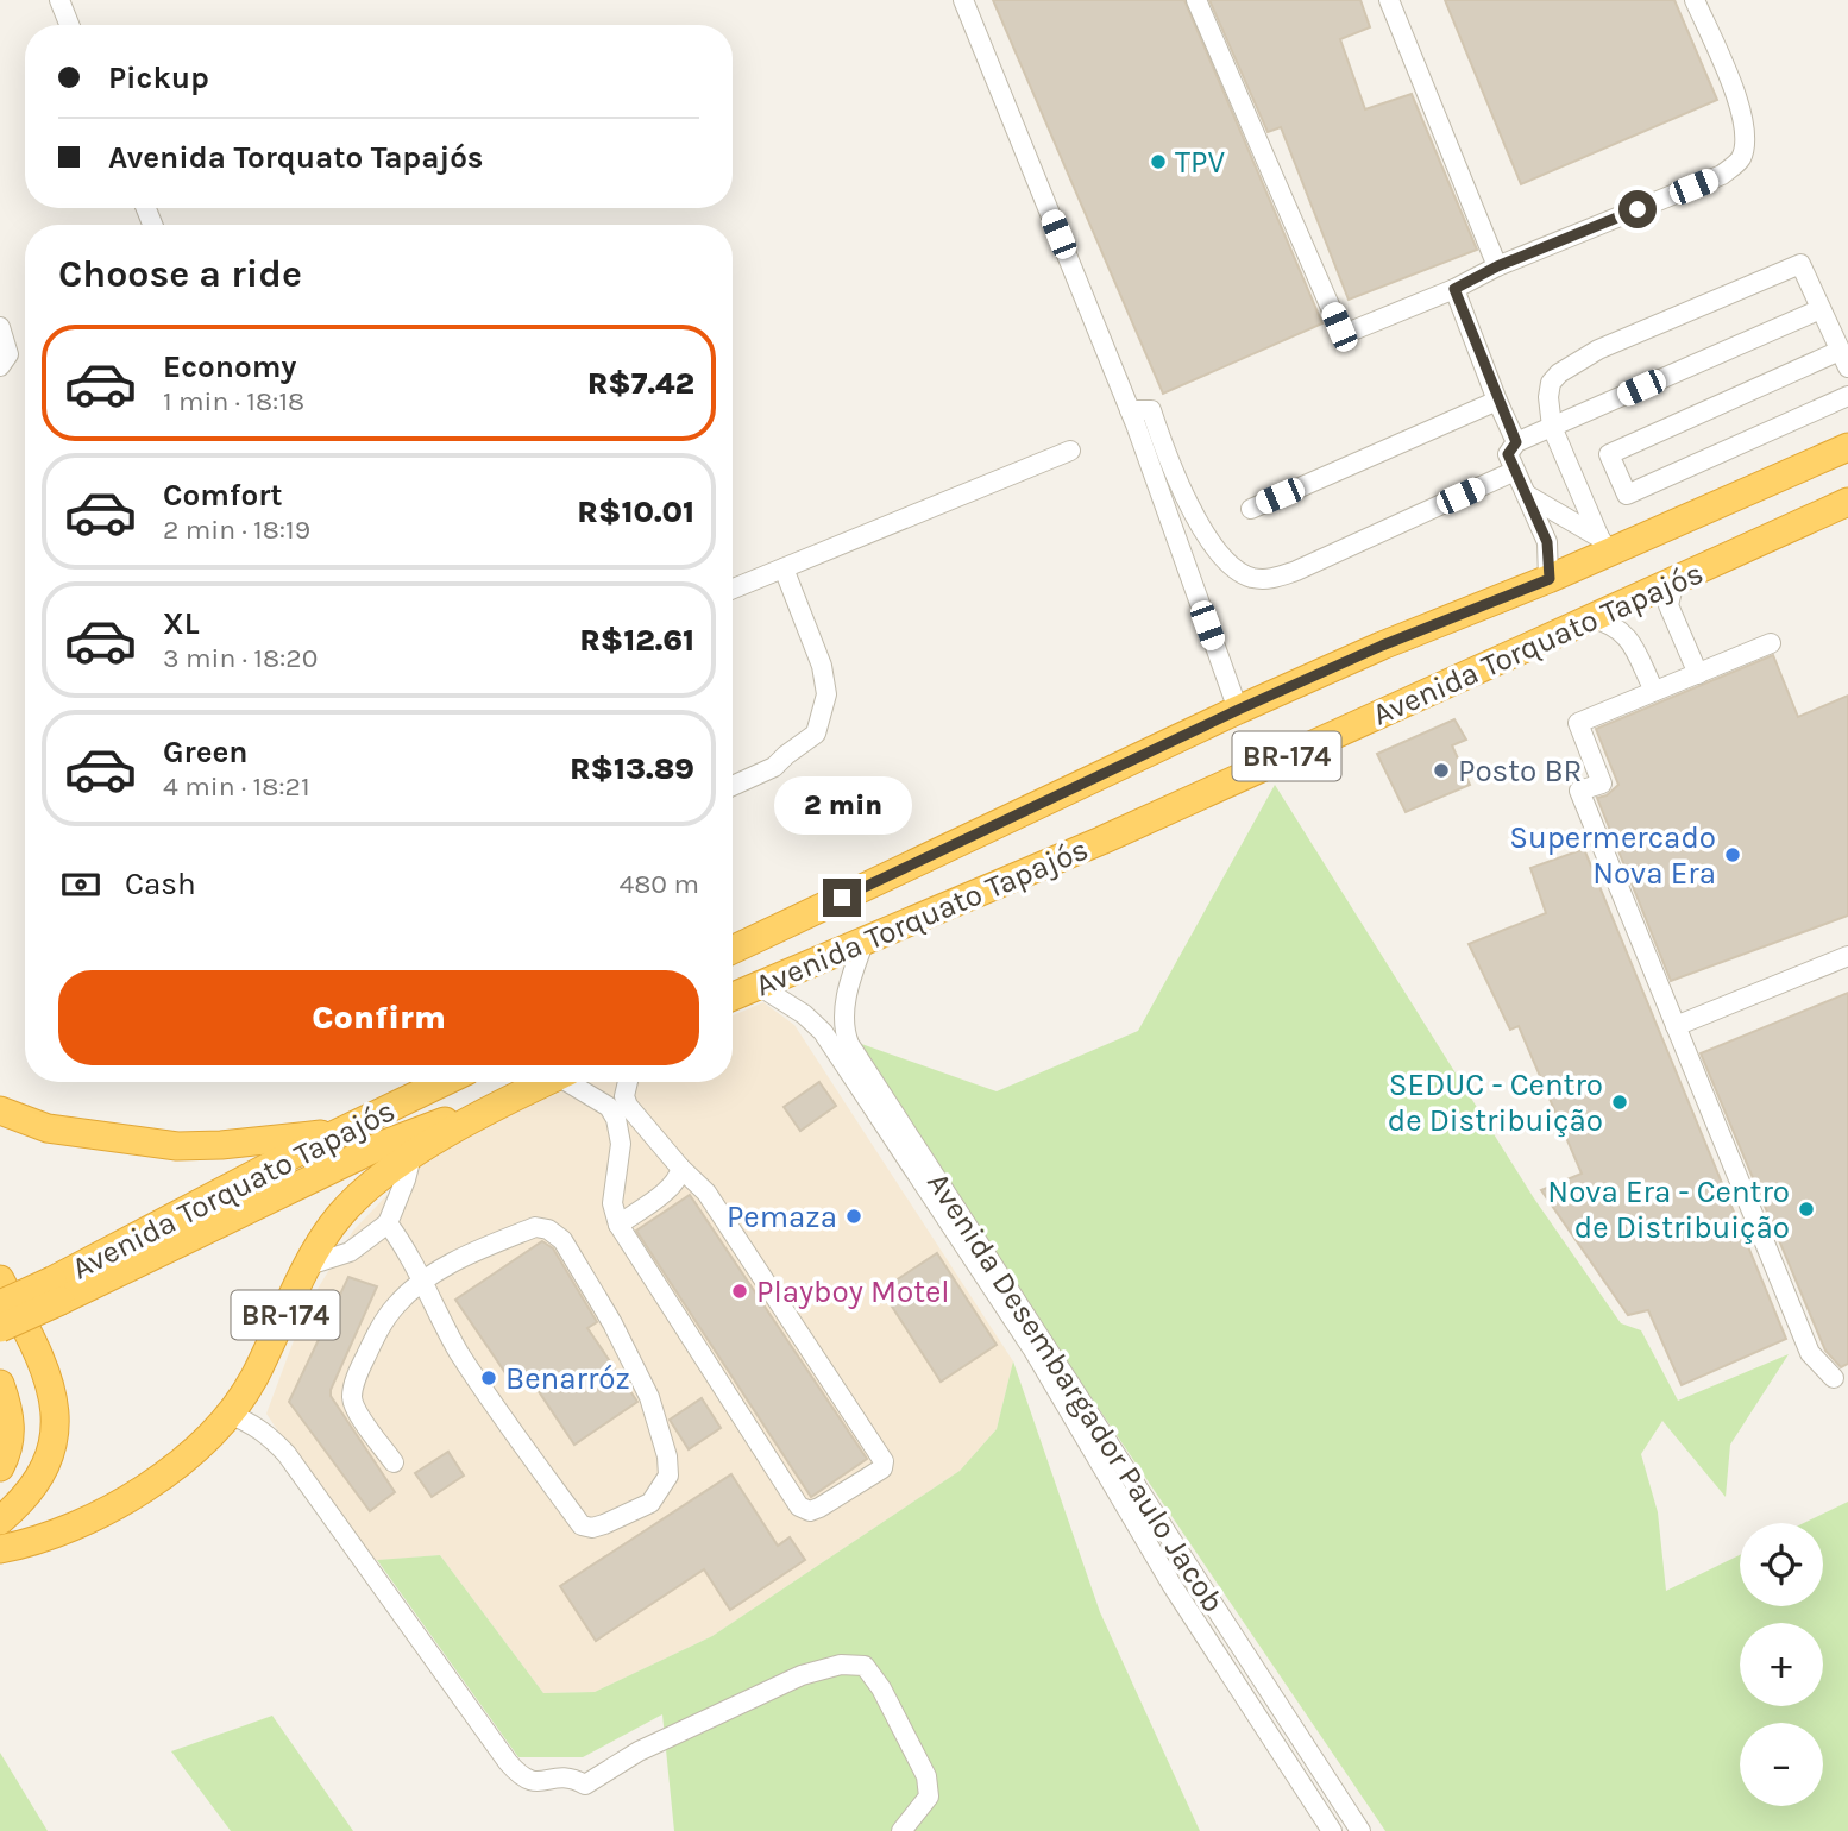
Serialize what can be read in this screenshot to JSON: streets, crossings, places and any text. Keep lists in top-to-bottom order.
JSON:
{
  "streets": {
    "highway": ["Avenida Torquato Tapajós", "BR-174"],
    "street": ["Avenida Desembargador Paulo Jacob"]
  },
  "crossings": [
    ["Avenida Torquato Tapajós", "Avenida Desembargador Paulo Jacob"]
  ],
  "places": [
    "TPV",
    "Posto BR",
    "Supermercado Nova Era",
    "SEDUC - Centro de Distribuição",
    "Nova Era - Centro de Distribuição",
    "Pemaza",
    "Playboy Motel",
    "Benarróz"
  ],
  "page": {
    "banner": ["Pickup", "Avenida Torquato Tapajós"],
    "heading": "Choose a ride",
    "list": [
      {
        "name": "Economy",
        "note": "1 min · 18:18",
        "value": "R$7.42"
      },
      {
        "name": "Comfort",
        "note": "2 min · 18:19",
        "value": "R$10.01"
      },
      {
        "name": "XL",
        "note": "3 min · 18:20",
        "value": "R$12.61"
      },
      {
        "name": "Green",
        "note": "4 min · 18:21",
        "value": "R$13.89"
      }
    ],
    "bubble": "2 min",
    "pay": ["Cash", "480 m"],
    "buttons": "Confirm",
    "map_buttons": ["+", "−"]
  }
}
